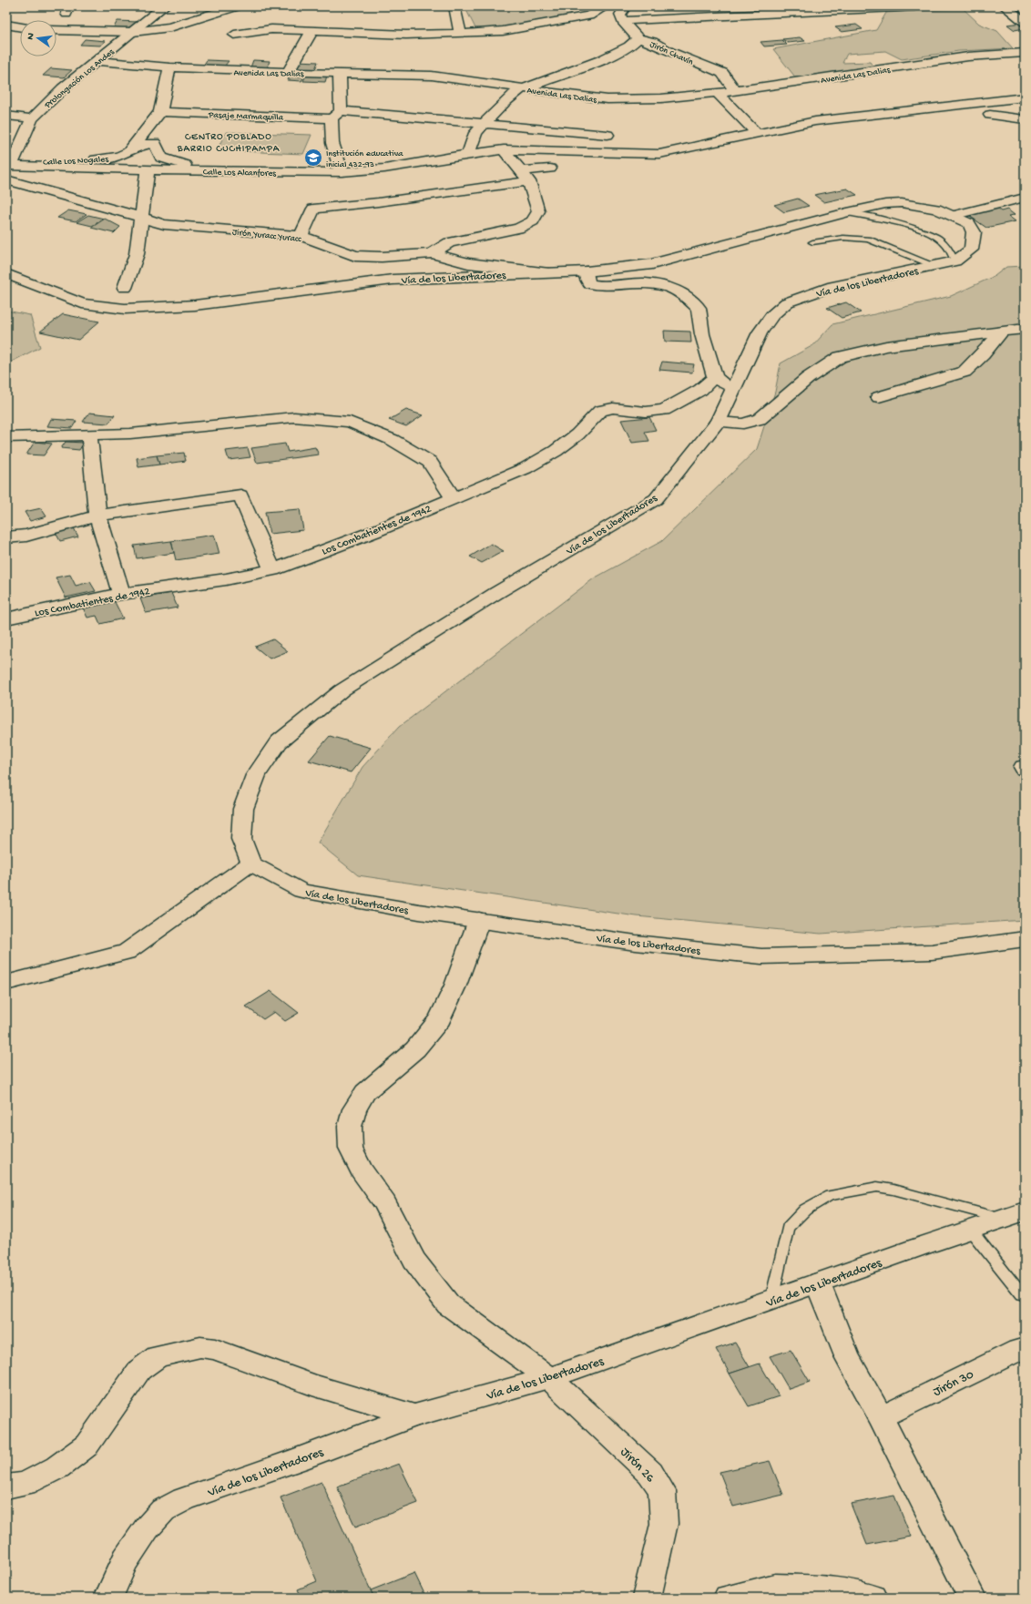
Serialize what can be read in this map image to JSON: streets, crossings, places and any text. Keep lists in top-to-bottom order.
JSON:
{
  "streets": {
    "main road": [
      "Jirón Chavín",
      "Avenida Las Dalias",
      "Prolongación Los Andes",
      "Pasaje Marmaquilla",
      "Calle Los Nogales",
      "Calle Los Alcanfores",
      "Jirón Yuracc Yuracc",
      "Vía de los Libertadores",
      "Los Combatientes de 1942",
      "Jirón 30",
      "Jirón 26"
    ]
  },
  "crossings": [
    ["Jirón Chavín", "Avenida Las Dalias"],
    ["Avenida Las Dalias", "Prolongación Los Andes"],
    ["Prolongación Los Andes", "Calle Los Nogales"],
    ["Prolongación Los Andes", "Calle Los Alcanfores"],
    ["Calle Los Nogales", "Calle Los Alcanfores"],
    ["Jirón Yuracc Yuracc", "Vía de los Libertadores"],
    ["Vía de los Libertadores", "Jirón 26"]
  ],
  "districts": ["CENTRO POBLADO BARRIO CUCHIPAMPA"],
  "places": {
    "school or university": ["Institución educativa inicial 432-93"]
  },
  "north": "left"
}
